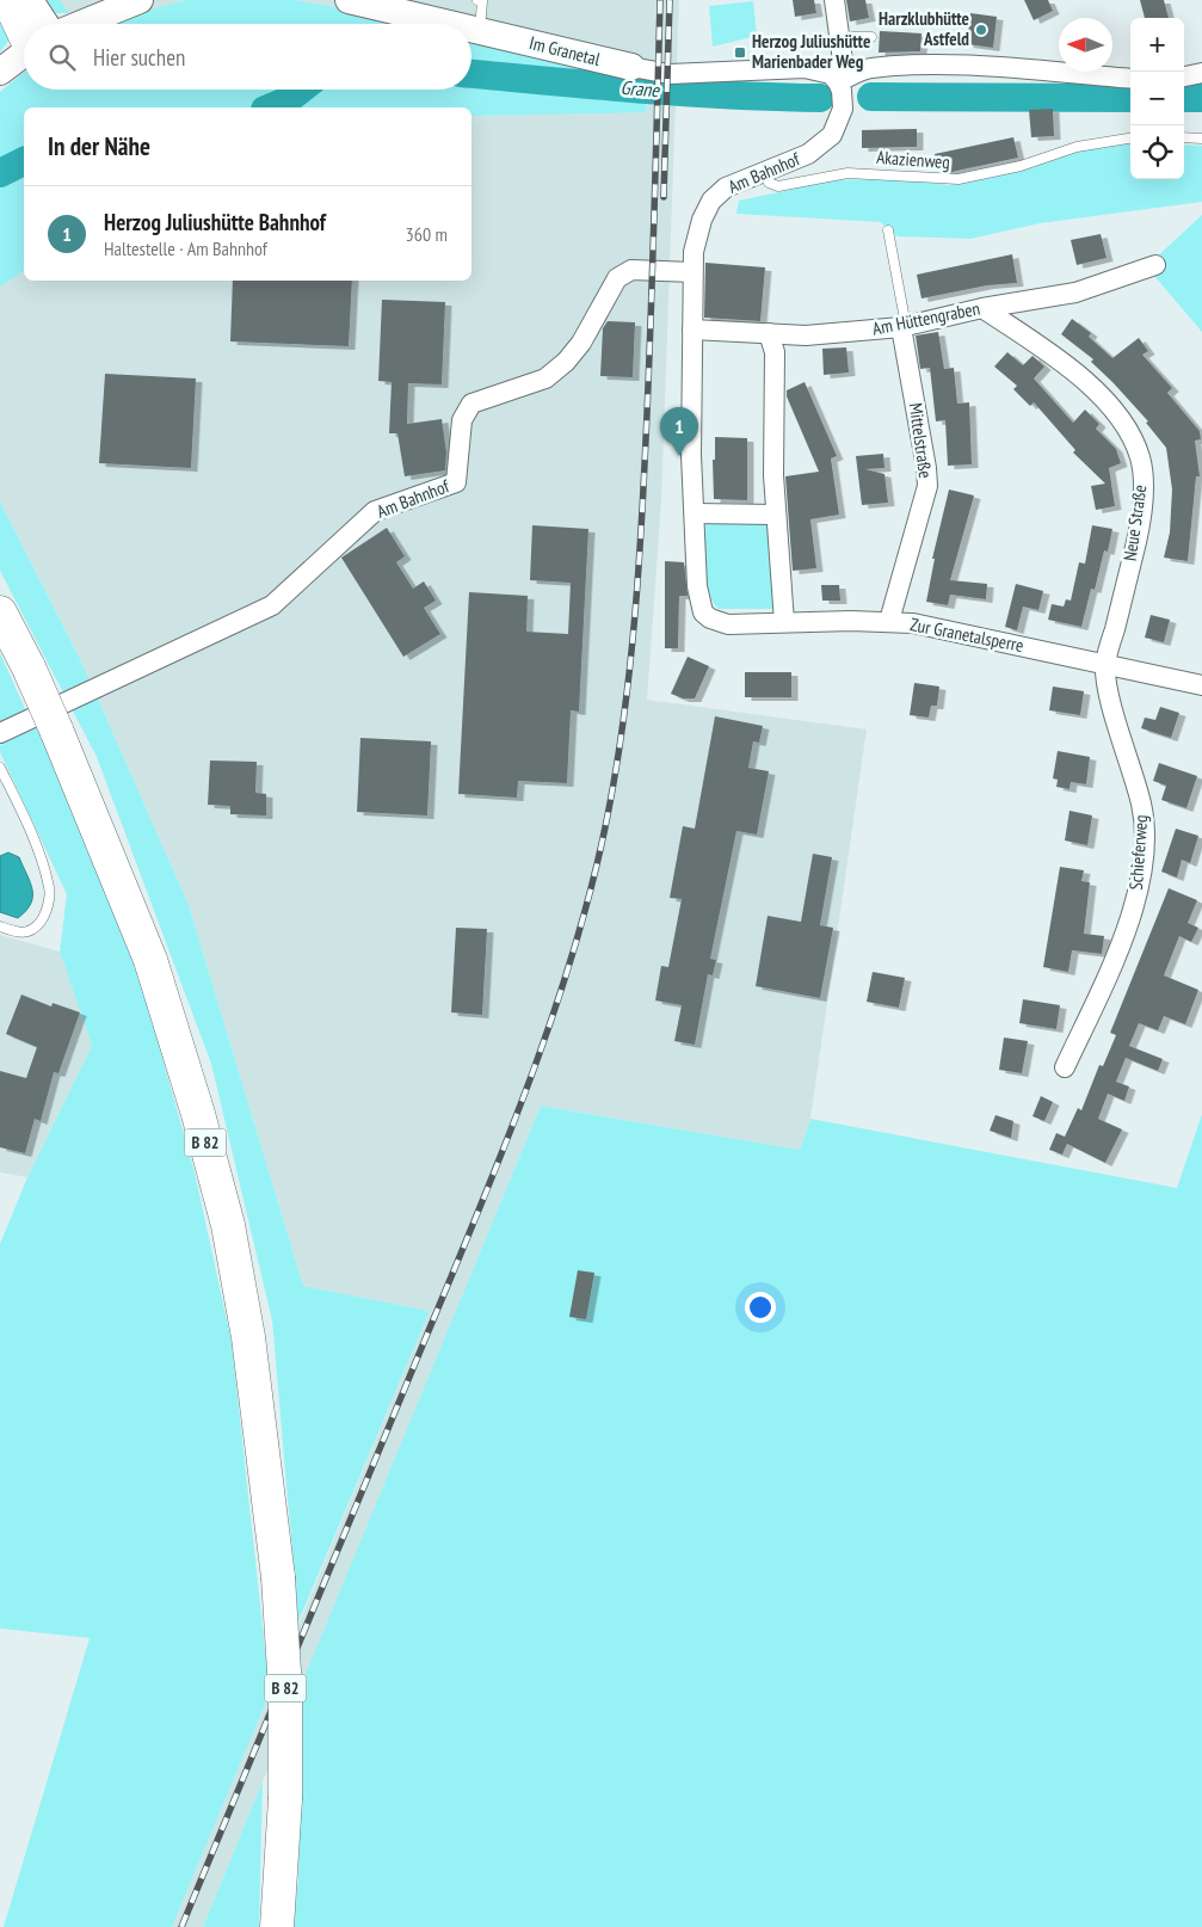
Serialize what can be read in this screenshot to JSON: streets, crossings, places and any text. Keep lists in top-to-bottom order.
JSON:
{
  "streets": {
    "highway": ["B 82"],
    "street": [
      "Im Granetal",
      "Am Bahnhof",
      "Am Hüttengraben",
      "Mittelstraße",
      "Neue Straße",
      "Zur Granetalsperre",
      "Schieferweg"
    ],
    "lane": ["Akazienweg"]
  },
  "crossings": [
    ["Im Granetal", "Am Bahnhof"],
    ["Akazienweg", "Am Bahnhof"],
    ["Am Bahnhof", "Am Hüttengraben"],
    ["Am Bahnhof", "Zur Granetalsperre"],
    ["Am Hüttengraben", "Mittelstraße"],
    ["Am Hüttengraben", "Neue Straße"],
    ["Mittelstraße", "Zur Granetalsperre"],
    ["Neue Straße", "Zur Granetalsperre"],
    ["Neue Straße", "Schieferweg"],
    ["Zur Granetalsperre", "Schieferweg"]
  ],
  "water": ["Grane"],
  "places": {
    "other": ["Harzklubhütte Astfeld"],
    "transit": ["Herzog Juliushütte Marienbader Weg"]
  },
  "north": "left",
  "page": {
    "map_buttons": ["+", "−"],
    "search": "Hier suchen",
    "heading": "In der Nähe",
    "list": [
      {
        "mark": "1",
        "name": "Herzog Juliushütte Bahnhof",
        "note": "Haltestelle · Am Bahnhof",
        "value": "360 m"
      }
    ],
    "pins": "1"
  }
}
